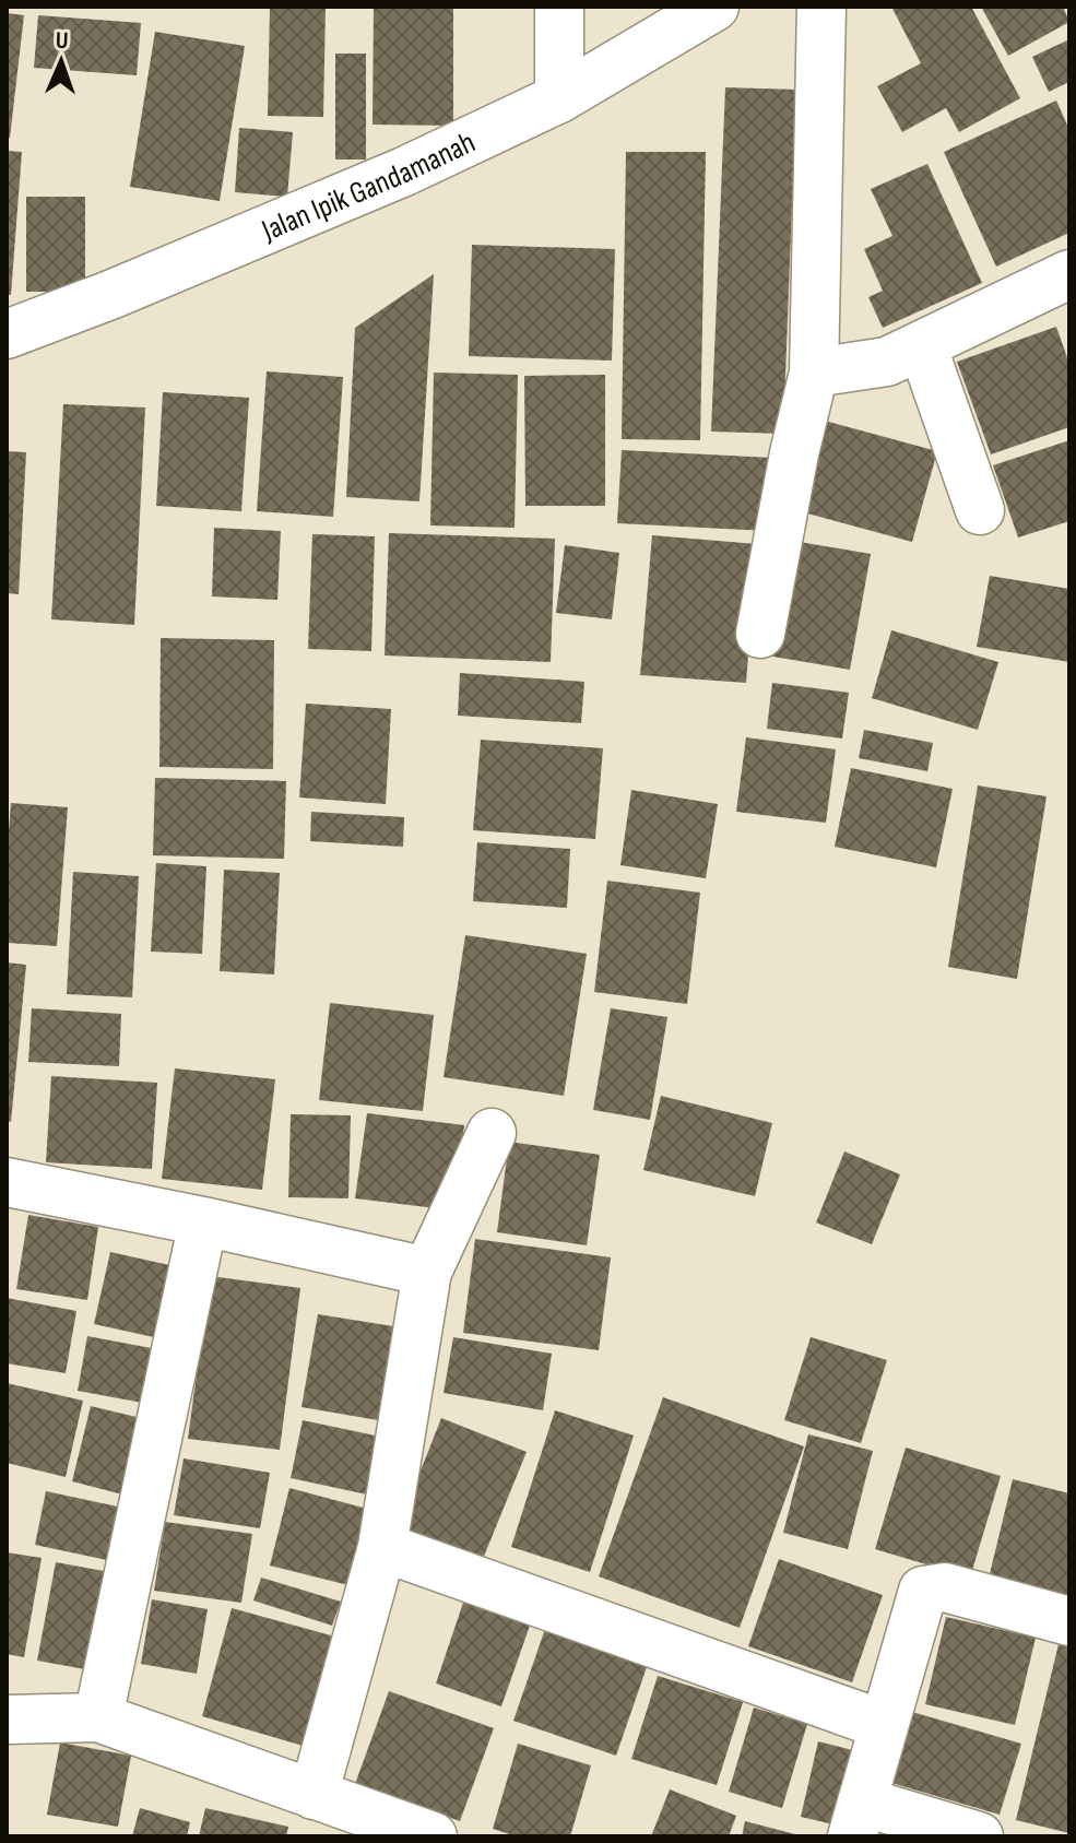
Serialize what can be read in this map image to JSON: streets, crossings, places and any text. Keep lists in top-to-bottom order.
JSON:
{
  "streets": {
    "street": ["Jalan Ipik Gandamanah"]
  },
  "north": "top"
}
